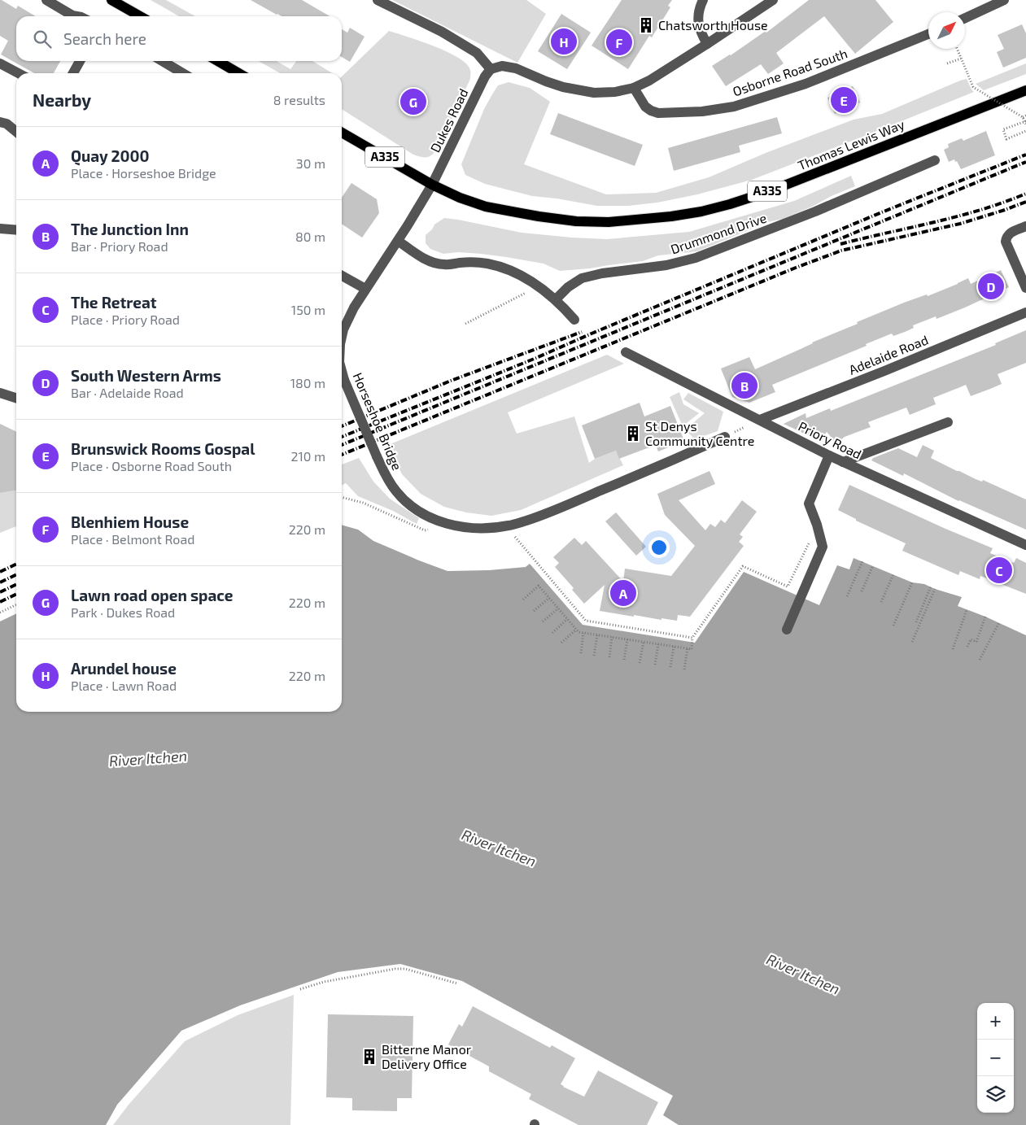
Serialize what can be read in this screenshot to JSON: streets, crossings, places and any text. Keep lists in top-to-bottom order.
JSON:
{
  "streets": {
    "main road": ["Thomas Lewis Way", "A335"],
    "street": [
      "Osborne Road South",
      "Dukes Road",
      "Drummond Drive",
      "Adelaide Road",
      "Horseshoe Bridge",
      "Priory Road"
    ]
  },
  "crossings": [
    ["Dukes Road", "Thomas Lewis Way"],
    ["Dukes Road", "Horseshoe Bridge"],
    ["Thomas Lewis Way", "Horseshoe Bridge"],
    ["Adelaide Road", "Priory Road"]
  ],
  "water": ["River Itchen"],
  "places": {
    "building": ["Chatsworth House", "St Denys Community Centre", "Bitterne Manor Delivery Office"]
  },
  "north": "top right",
  "page": {
    "search": "Search here",
    "pins": [
      "H",
      "F",
      "E",
      "G",
      "D",
      "B",
      "C",
      "A"
    ],
    "heading": ["Nearby", "8 results"],
    "list": [
      {
        "mark": "A",
        "name": "Quay 2000",
        "note": "Place · Horseshoe Bridge",
        "value": "30 m"
      },
      {
        "mark": "B",
        "name": "The Junction Inn",
        "note": "Bar · Priory Road",
        "value": "80 m"
      },
      {
        "mark": "C",
        "name": "The Retreat",
        "note": "Place · Priory Road",
        "value": "150 m"
      },
      {
        "mark": "D",
        "name": "South Western Arms",
        "note": "Bar · Adelaide Road",
        "value": "180 m"
      },
      {
        "mark": "E",
        "name": "Brunswick Rooms Gospal",
        "note": "Place · Osborne Road South",
        "value": "210 m"
      },
      {
        "mark": "F",
        "name": "Blenhiem House",
        "note": "Place · Belmont Road",
        "value": "220 m"
      },
      {
        "mark": "G",
        "name": "Lawn road open space",
        "note": "Park · Dukes Road",
        "value": "220 m"
      },
      {
        "mark": "H",
        "name": "Arundel house",
        "note": "Place · Lawn Road",
        "value": "220 m"
      }
    ],
    "map_buttons": ["+", "−"]
  }
}
